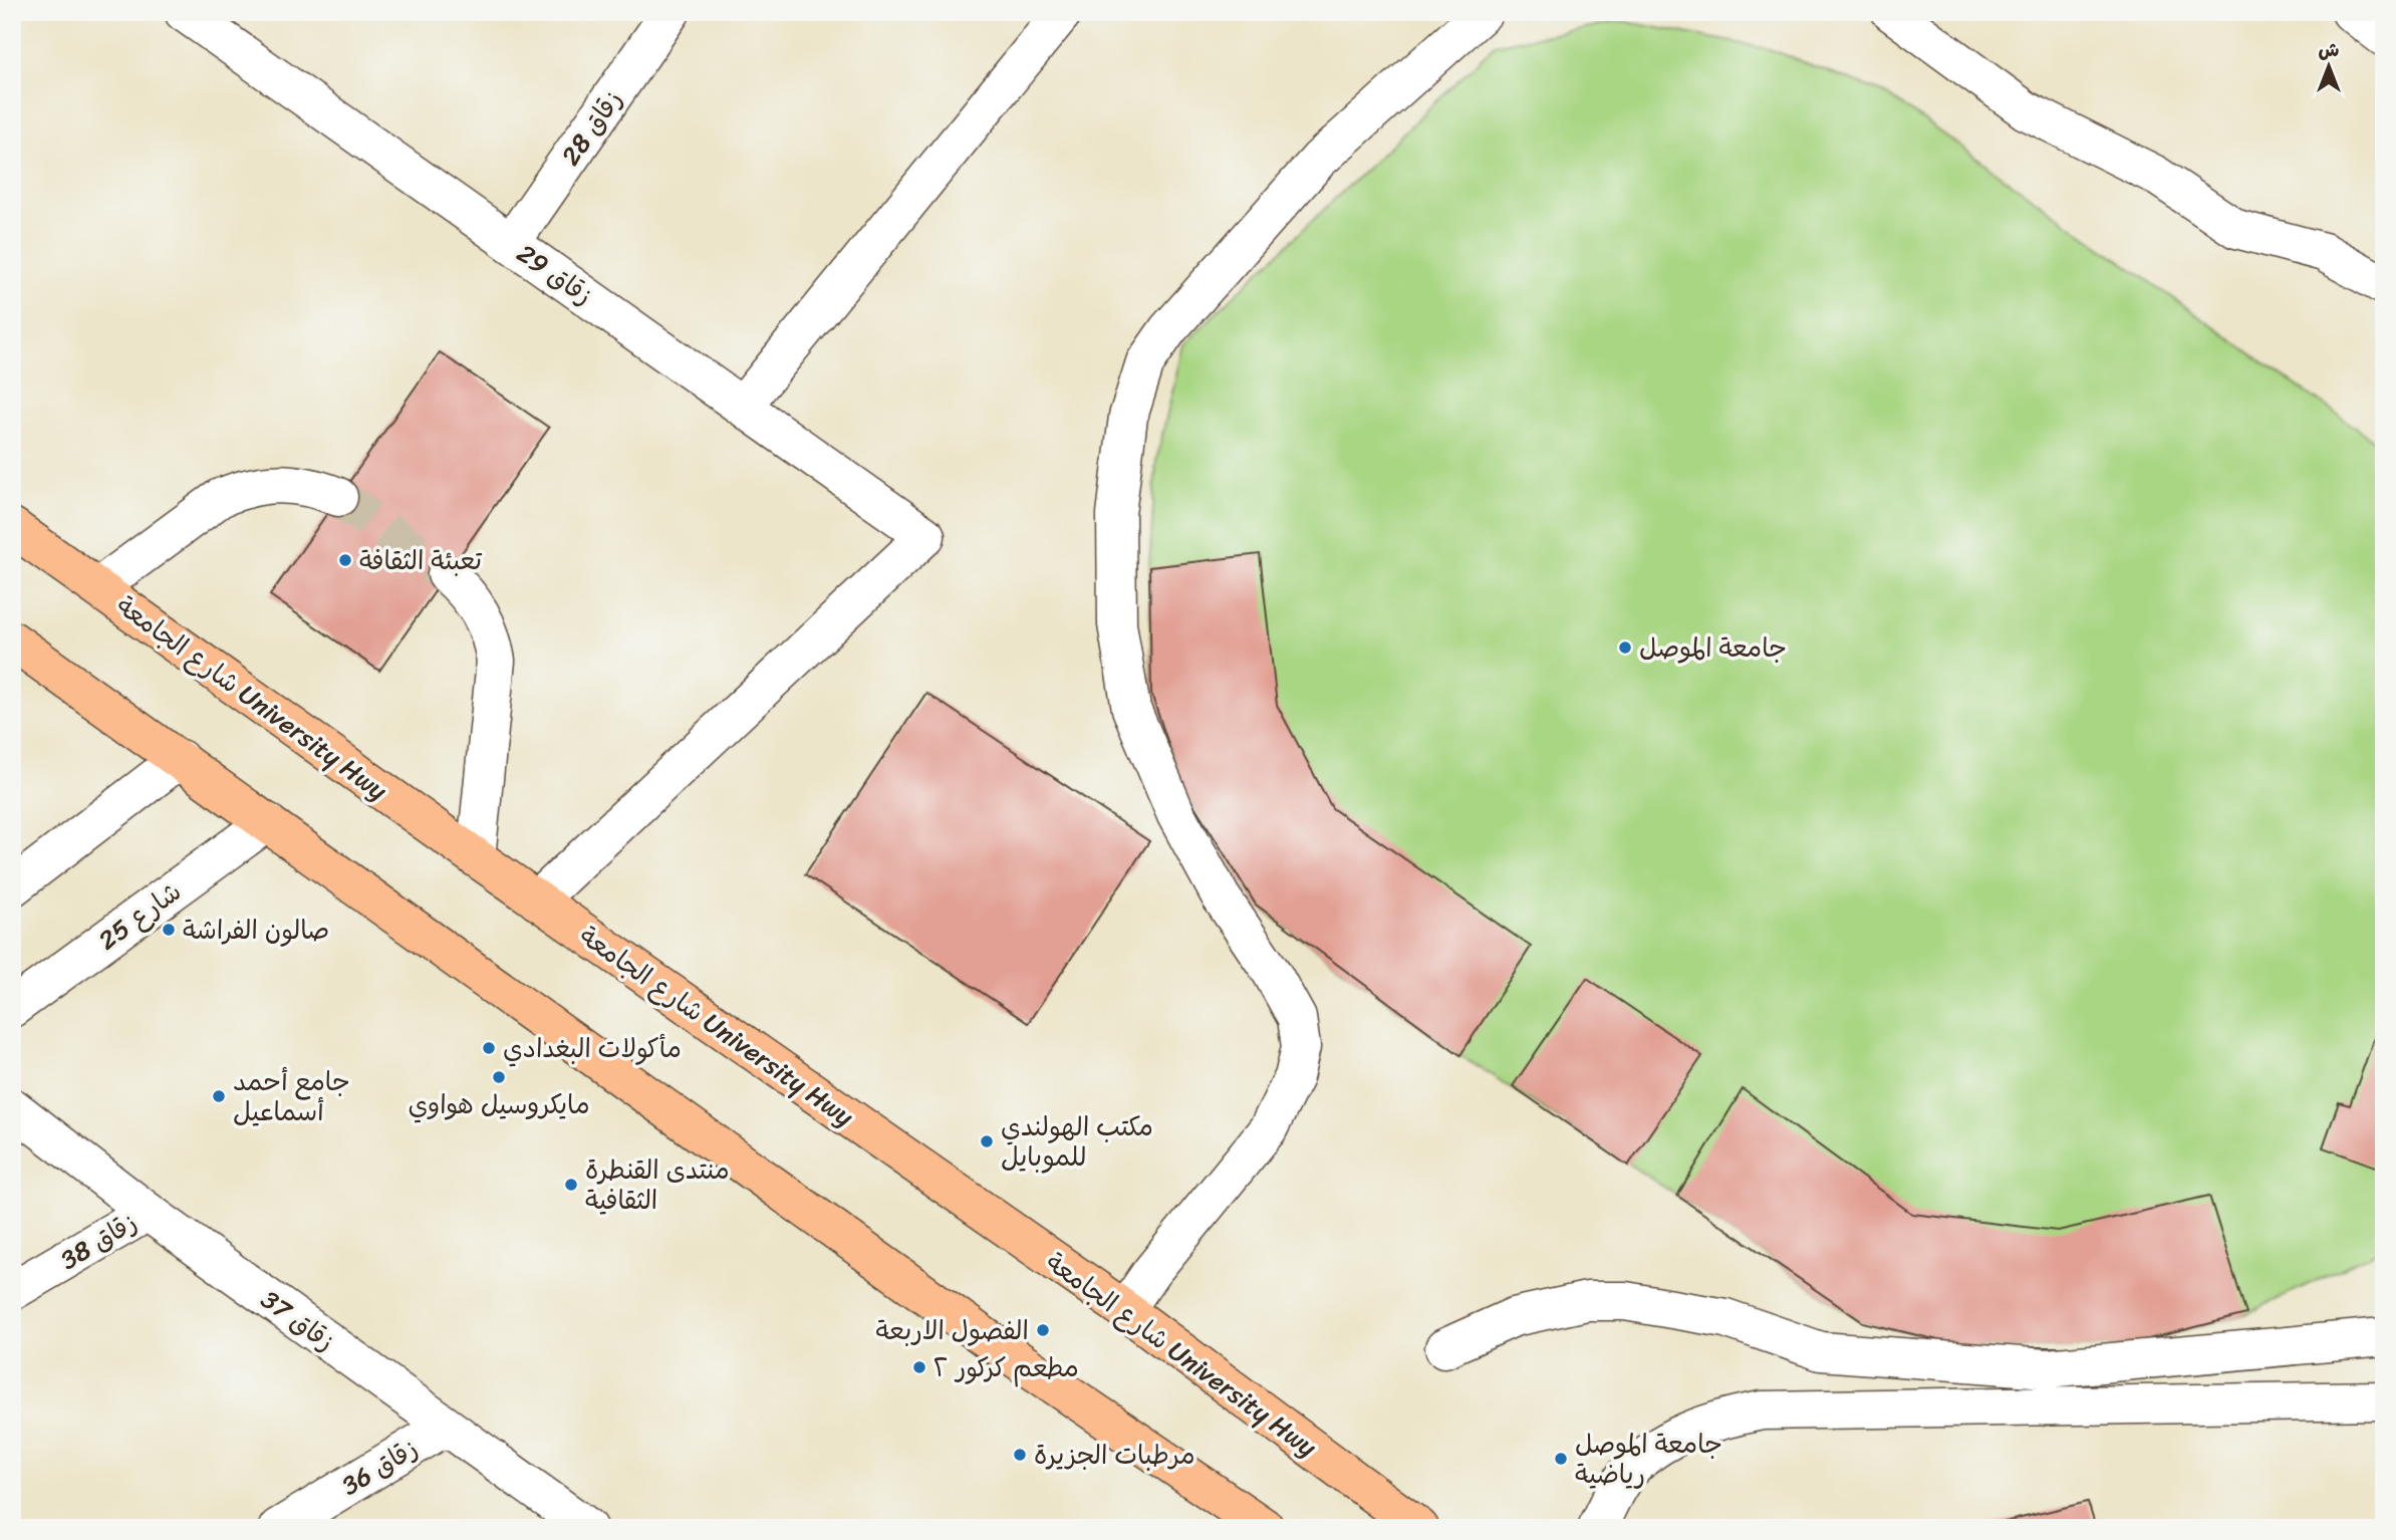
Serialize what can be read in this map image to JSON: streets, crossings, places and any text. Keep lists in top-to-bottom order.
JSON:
{
  "streets": {
    "main road": ["شارع الجامعة University Hwy"],
    "street": [
      "زقاق 28",
      "زقاق 29",
      "شارع 25",
      "زقاق 38",
      "زقاق 37",
      "زقاق 36"
    ]
  },
  "crossings": [
    ["زقاق 28", "زقاق 29"],
    ["زقاق 29", "شارع الجامعة University Hwy"],
    ["زقاق 38", "زقاق 37"],
    ["زقاق 37", "زقاق 36"]
  ],
  "places": [
    "تعبئة الثقافة",
    "جامعة الموصل",
    "صالون الفراشة",
    "مأكولات البغدادي",
    "مايكروسيل هواوي",
    "جامع أحمد أسماعيل",
    "مكتب الهولندي للموبايل",
    "منتدى القنطرة الثقافية",
    "الفصول الاربعة",
    "مطعم كركور ٢",
    "مرطبات الجزيرة",
    "جامعة الموصل رياضية"
  ],
  "north": "top"
}
